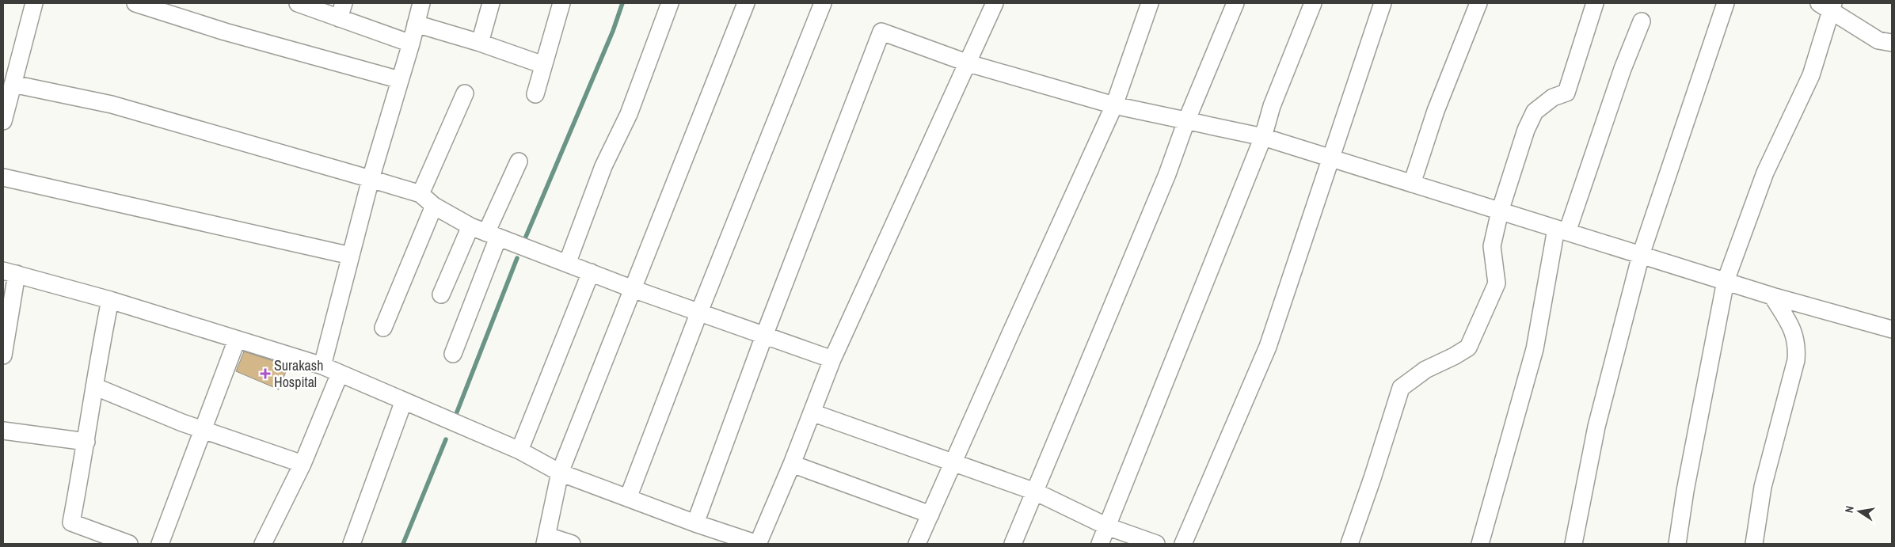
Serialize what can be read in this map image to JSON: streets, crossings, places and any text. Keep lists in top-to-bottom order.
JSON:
{
  "places": {
    "health": ["Surakash Hospital"]
  },
  "north": "left"
}
